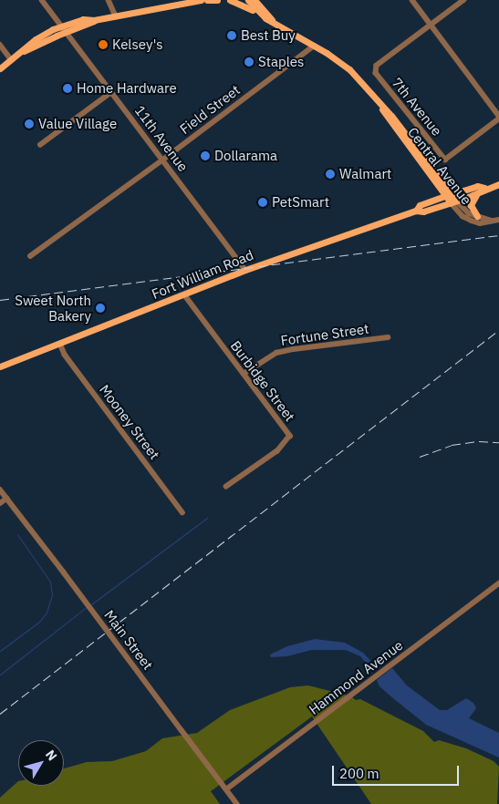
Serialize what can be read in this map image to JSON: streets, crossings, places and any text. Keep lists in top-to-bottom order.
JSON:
{
  "streets": {
    "main road": ["Central Avenue", "Fort William Road"],
    "street": [
      "7th Avenue",
      "Field Street",
      "11th Avenue",
      "Fortune Street",
      "Burbidge Street",
      "Mooney Street",
      "Main Street",
      "Hammond Avenue"
    ]
  },
  "crossings": [
    ["Field Street", "11th Avenue"],
    ["Field Street", "Central Avenue"],
    ["11th Avenue", "Fort William Road"],
    ["Central Avenue", "Fort William Road"],
    ["Fort William Road", "Burbidge Street"],
    ["Fort William Road", "Mooney Street"],
    ["Fortune Street", "Burbidge Street"],
    ["Main Street", "Hammond Avenue"]
  ],
  "places": [
    "Best Buy",
    "Kelsey's",
    "Staples",
    "Home Hardware",
    "Value Village",
    "Dollarama",
    "Walmart",
    "PetSmart",
    "Sweet North Bakery"
  ],
  "scale_bar": "200 m",
  "north": "top right"
}
